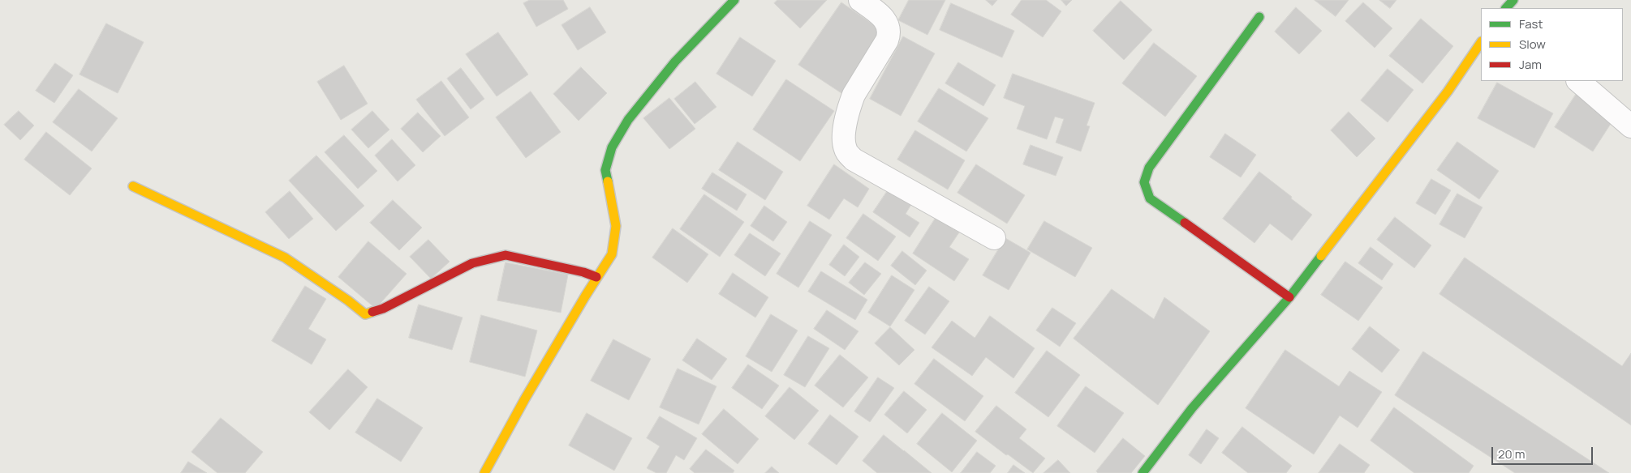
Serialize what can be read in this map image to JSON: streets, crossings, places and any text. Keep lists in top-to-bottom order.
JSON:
{
  "legend": ["Fast", "Slow", "Jam"],
  "scale_bar": "20 m"
}
